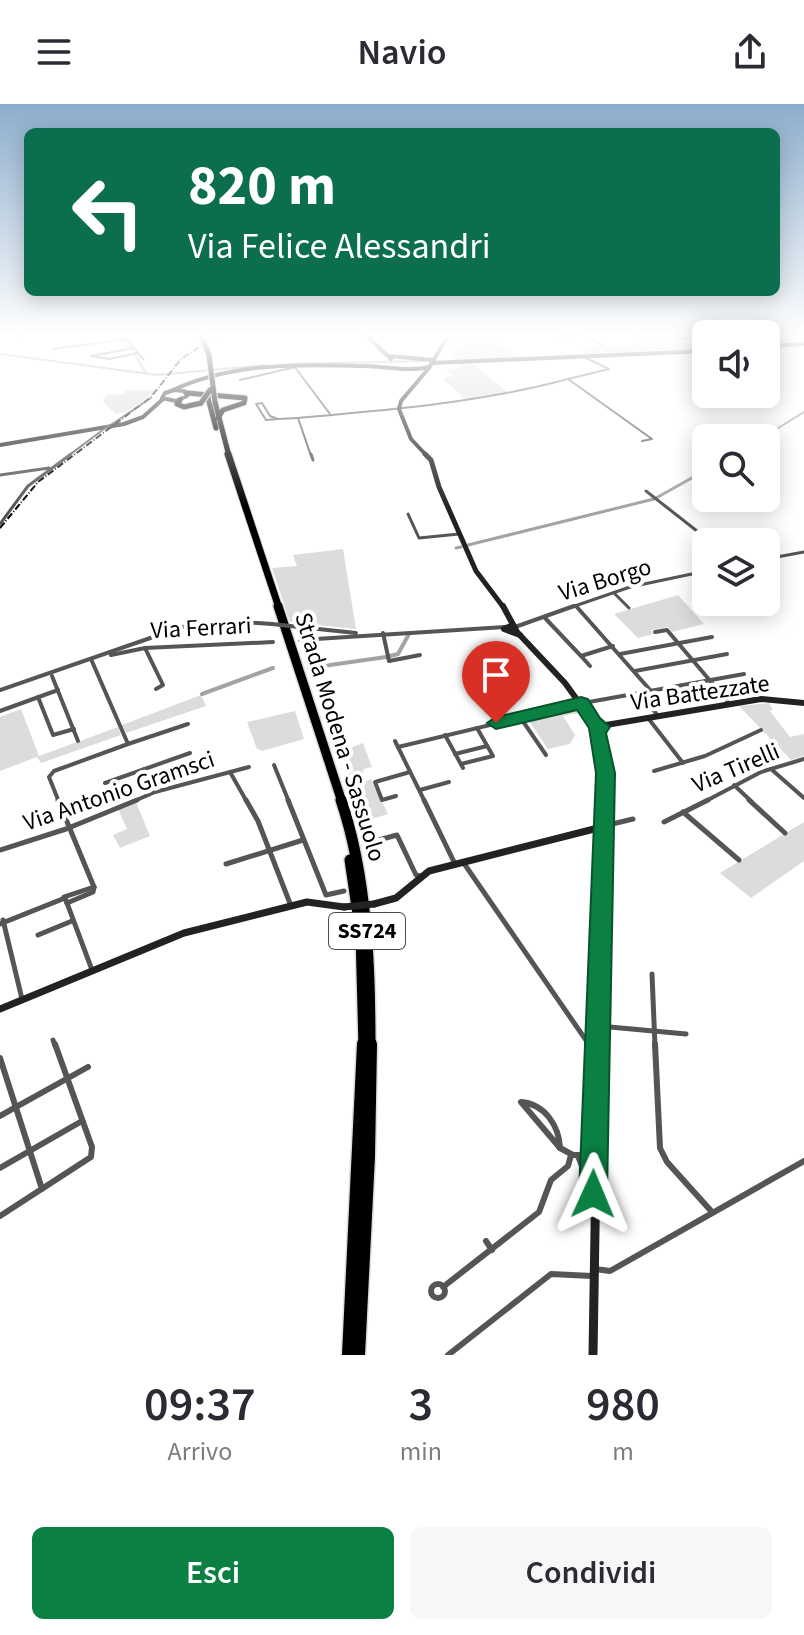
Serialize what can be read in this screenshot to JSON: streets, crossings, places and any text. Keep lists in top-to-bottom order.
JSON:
{
  "streets": {
    "highway": ["Strada Modena - Sassuolo", "SS724"],
    "street": [
      "Via Borgo",
      "Via Ferrari",
      "Via Battezzate",
      "Via Tirelli",
      "Via Antonio Gramsci"
    ]
  },
  "crossings": [
    ["Via Borgo", "Via Ferrari"]
  ],
  "page": {
    "header": "Navio",
    "turn": ["820 m", "Via Felice Alessandri"],
    "eta": [
      "09:37",
      "Arrivo",
      "3",
      "min",
      "980",
      "m"
    ],
    "buttons": ["Esci", "Condividi"]
  }
}
